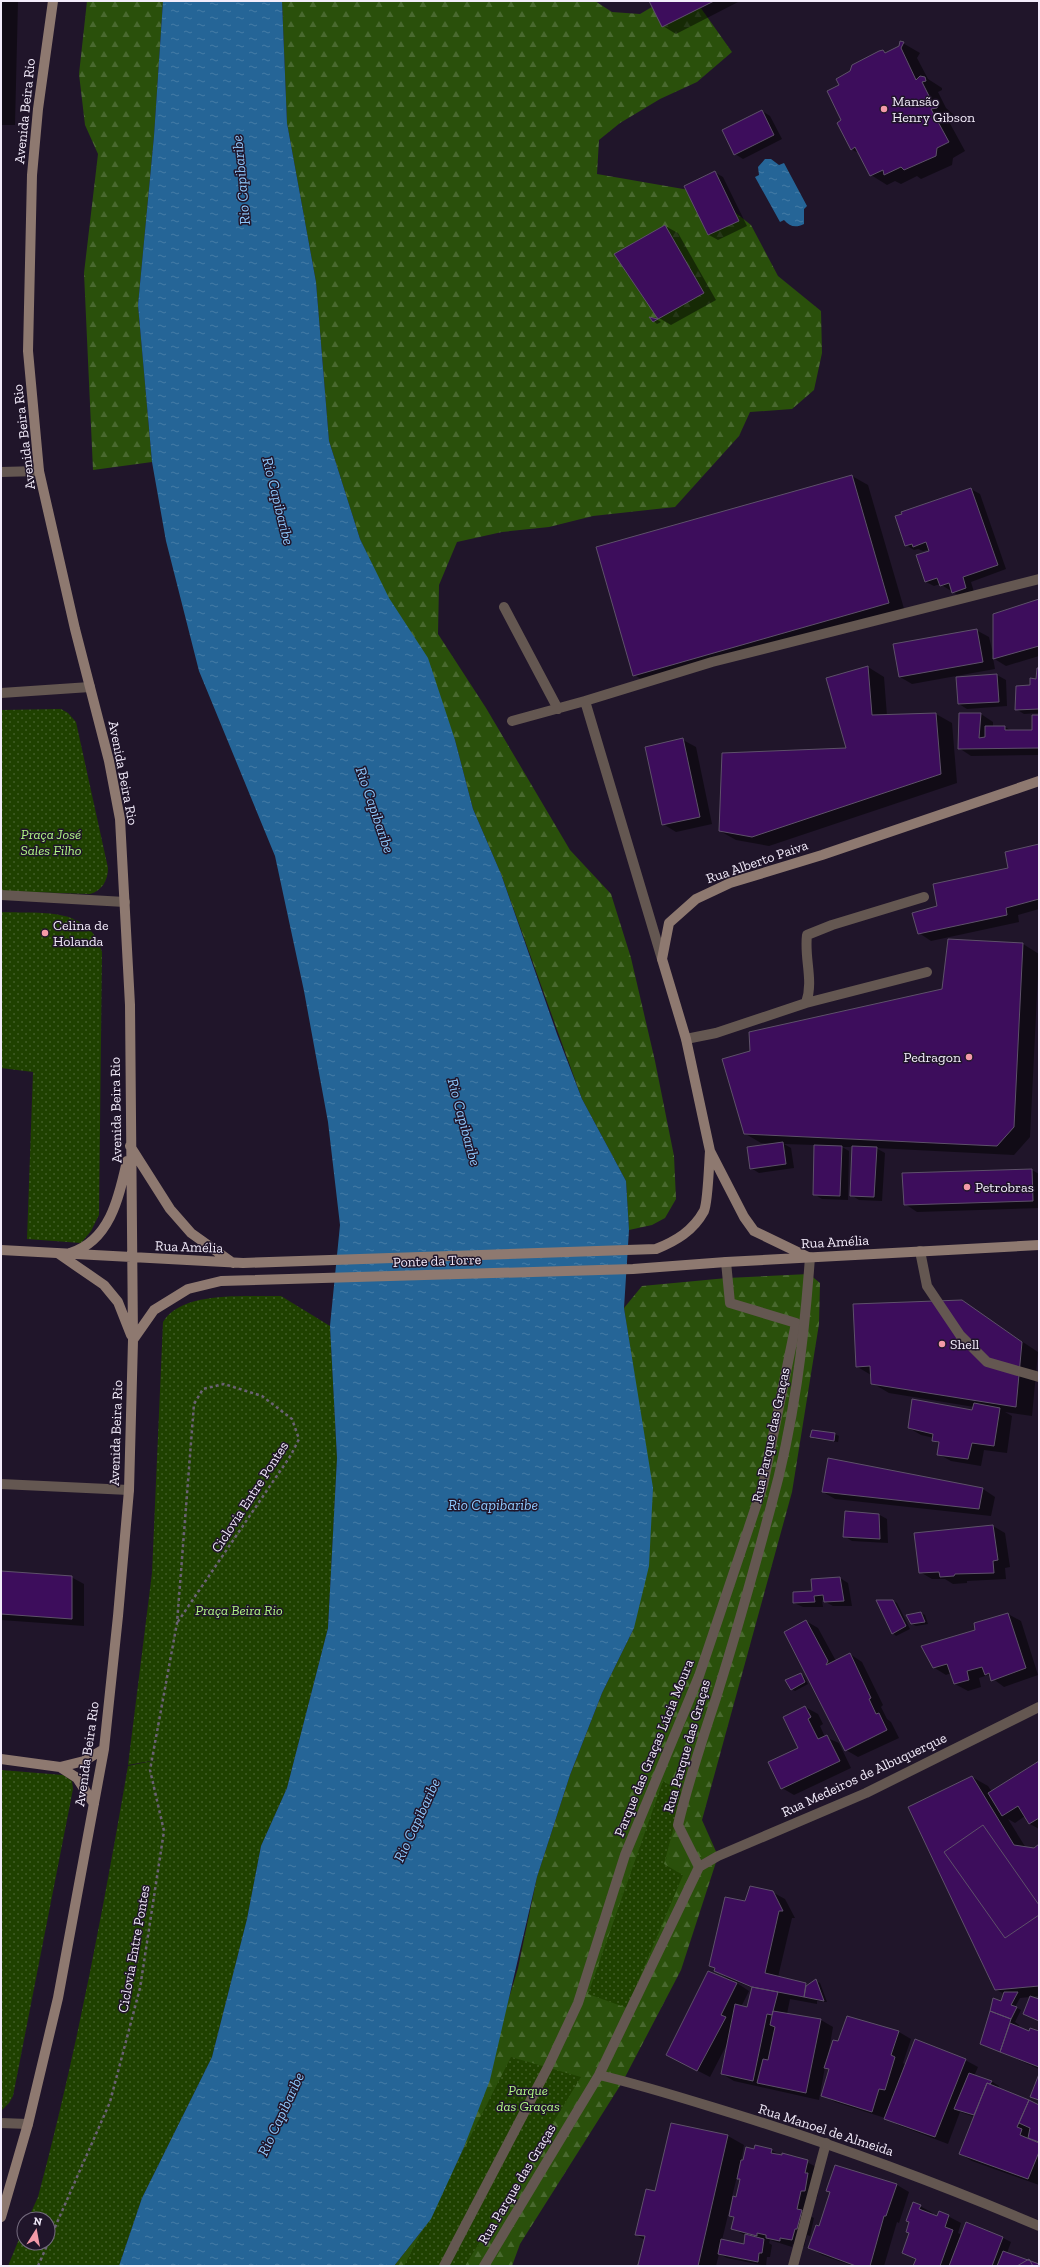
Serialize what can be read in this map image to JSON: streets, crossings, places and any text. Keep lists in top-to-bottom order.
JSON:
{
  "streets": {
    "main road": [
      "Avenida Beira Rio",
      "Rua Alberto Paiva",
      "Rua Amélia",
      "Ponte da Torre"
    ],
    "street": [
      "Rua Parque das Graças",
      "Parque das Graças Lúcia Moura",
      "Rua Medeiros de Albuquerque",
      "Rua Manoel de Almeida"
    ],
    "path": ["Ciclovia Entre Pontes"]
  },
  "crossings": [
    ["Avenida Beira Rio", "Rua Amélia"],
    ["Avenida Beira Rio", "Ponte da Torre"],
    ["Rua Alberto Paiva", "Rua Amélia"],
    ["Rua Alberto Paiva", "Ponte da Torre"],
    ["Rua Alberto Paiva", "Rua Parque das Graças"],
    ["Rua Amélia", "Ponte da Torre"],
    ["Rua Amélia", "Rua Parque das Graças"],
    ["Rua Amélia", "Parque das Graças Lúcia Moura"],
    ["Rua Parque das Graças", "Rua Medeiros de Albuquerque"],
    ["Rua Parque das Graças", "Rua Manoel de Almeida"]
  ],
  "water": ["Rio Capibaribe"],
  "parks": ["Praça José Sales Filho", "Praça Beira Rio", "Parque das Graças"],
  "places": [
    "Mansão Henry Gibson",
    "Celina de Holanda",
    "Pedragon",
    "Petrobras",
    "Shell"
  ],
  "north": "top"
}
